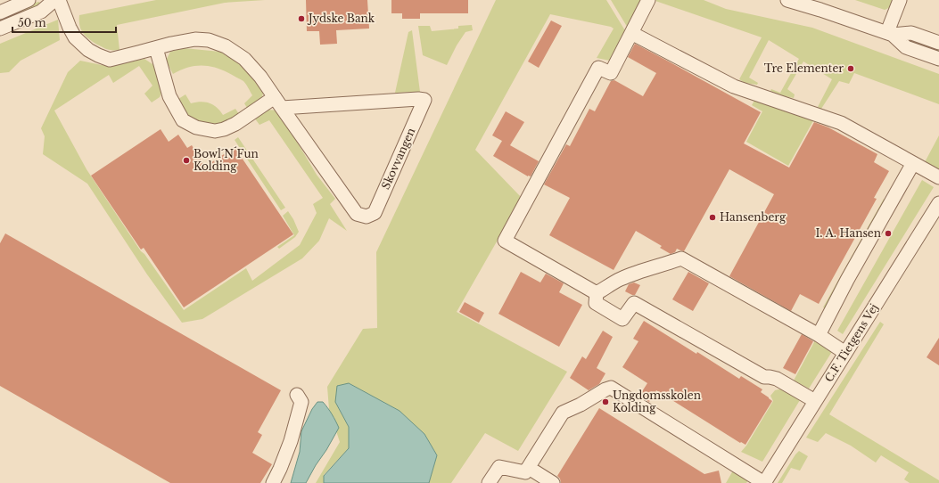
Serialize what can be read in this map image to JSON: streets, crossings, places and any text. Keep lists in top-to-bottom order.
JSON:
{
  "streets": {
    "street": ["Skovvangen", "C.F. Tietgens Vej"]
  },
  "places": [
    "Jydske Bank",
    "Tre Elementer",
    "Bowl´N´Fun Kolding",
    "Hansenberg",
    "I. A. Hansen",
    "Ungdomsskolen Kolding"
  ],
  "scale_bar": "50 m"
}
